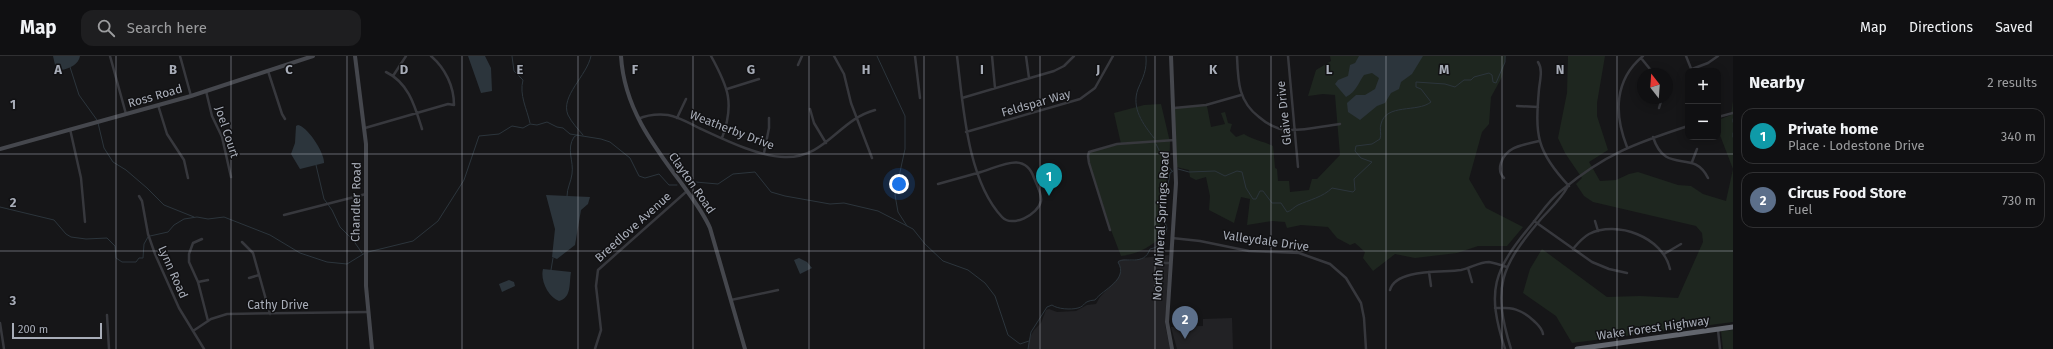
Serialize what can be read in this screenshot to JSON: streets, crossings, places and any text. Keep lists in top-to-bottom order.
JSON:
{
  "streets": {
    "highway": ["Wake Forest Highway"],
    "street": [
      "Ross Road",
      "Feldspar Way",
      "Glaive Drive",
      "Weatherby Drive",
      "Joel Court",
      "Clayton Road",
      "Chandler Road",
      "North Mineral Springs Road",
      "Breedlove Avenue",
      "Valleydale Drive",
      "Lynn Road",
      "Cathy Drive"
    ]
  },
  "crossings": [
    ["Ross Road", "Joel Court"],
    ["Weatherby Drive", "Clayton Road"],
    ["Clayton Road", "Breedlove Avenue"],
    ["Chandler Road", "Cathy Drive"],
    ["North Mineral Springs Road", "Valleydale Drive"],
    ["Lynn Road", "Cathy Drive"]
  ],
  "scale_bar": "200 m",
  "north": "top",
  "page": {
    "header": "Map",
    "search": "Search here",
    "nav": ["Map", "Directions", "Saved"],
    "heading": ["Nearby", "2 results"],
    "map_buttons": ["+", "−"],
    "list": [
      {
        "mark": "1",
        "name": "Private home",
        "note": "Place · Lodestone Drive",
        "value": "340 m"
      },
      {
        "mark": "2",
        "name": "Circus Food Store",
        "note": "Fuel",
        "value": "730 m"
      }
    ],
    "pins": ["1", "2"],
    "scale": "200 m"
  },
  "grid": {
    "columns": [
      "A",
      "B",
      "C",
      "D",
      "E",
      "F",
      "G",
      "H",
      "I",
      "J",
      "K",
      "L",
      "M",
      "N"
    ],
    "rows": ["1", "2", "3"]
  }
}
